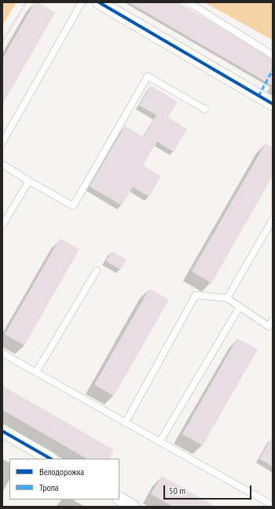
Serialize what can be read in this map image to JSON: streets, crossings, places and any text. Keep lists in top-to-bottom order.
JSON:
{
  "legend": ["Велодорожка", "Тропа"],
  "scale_bar": "50 m"
}
